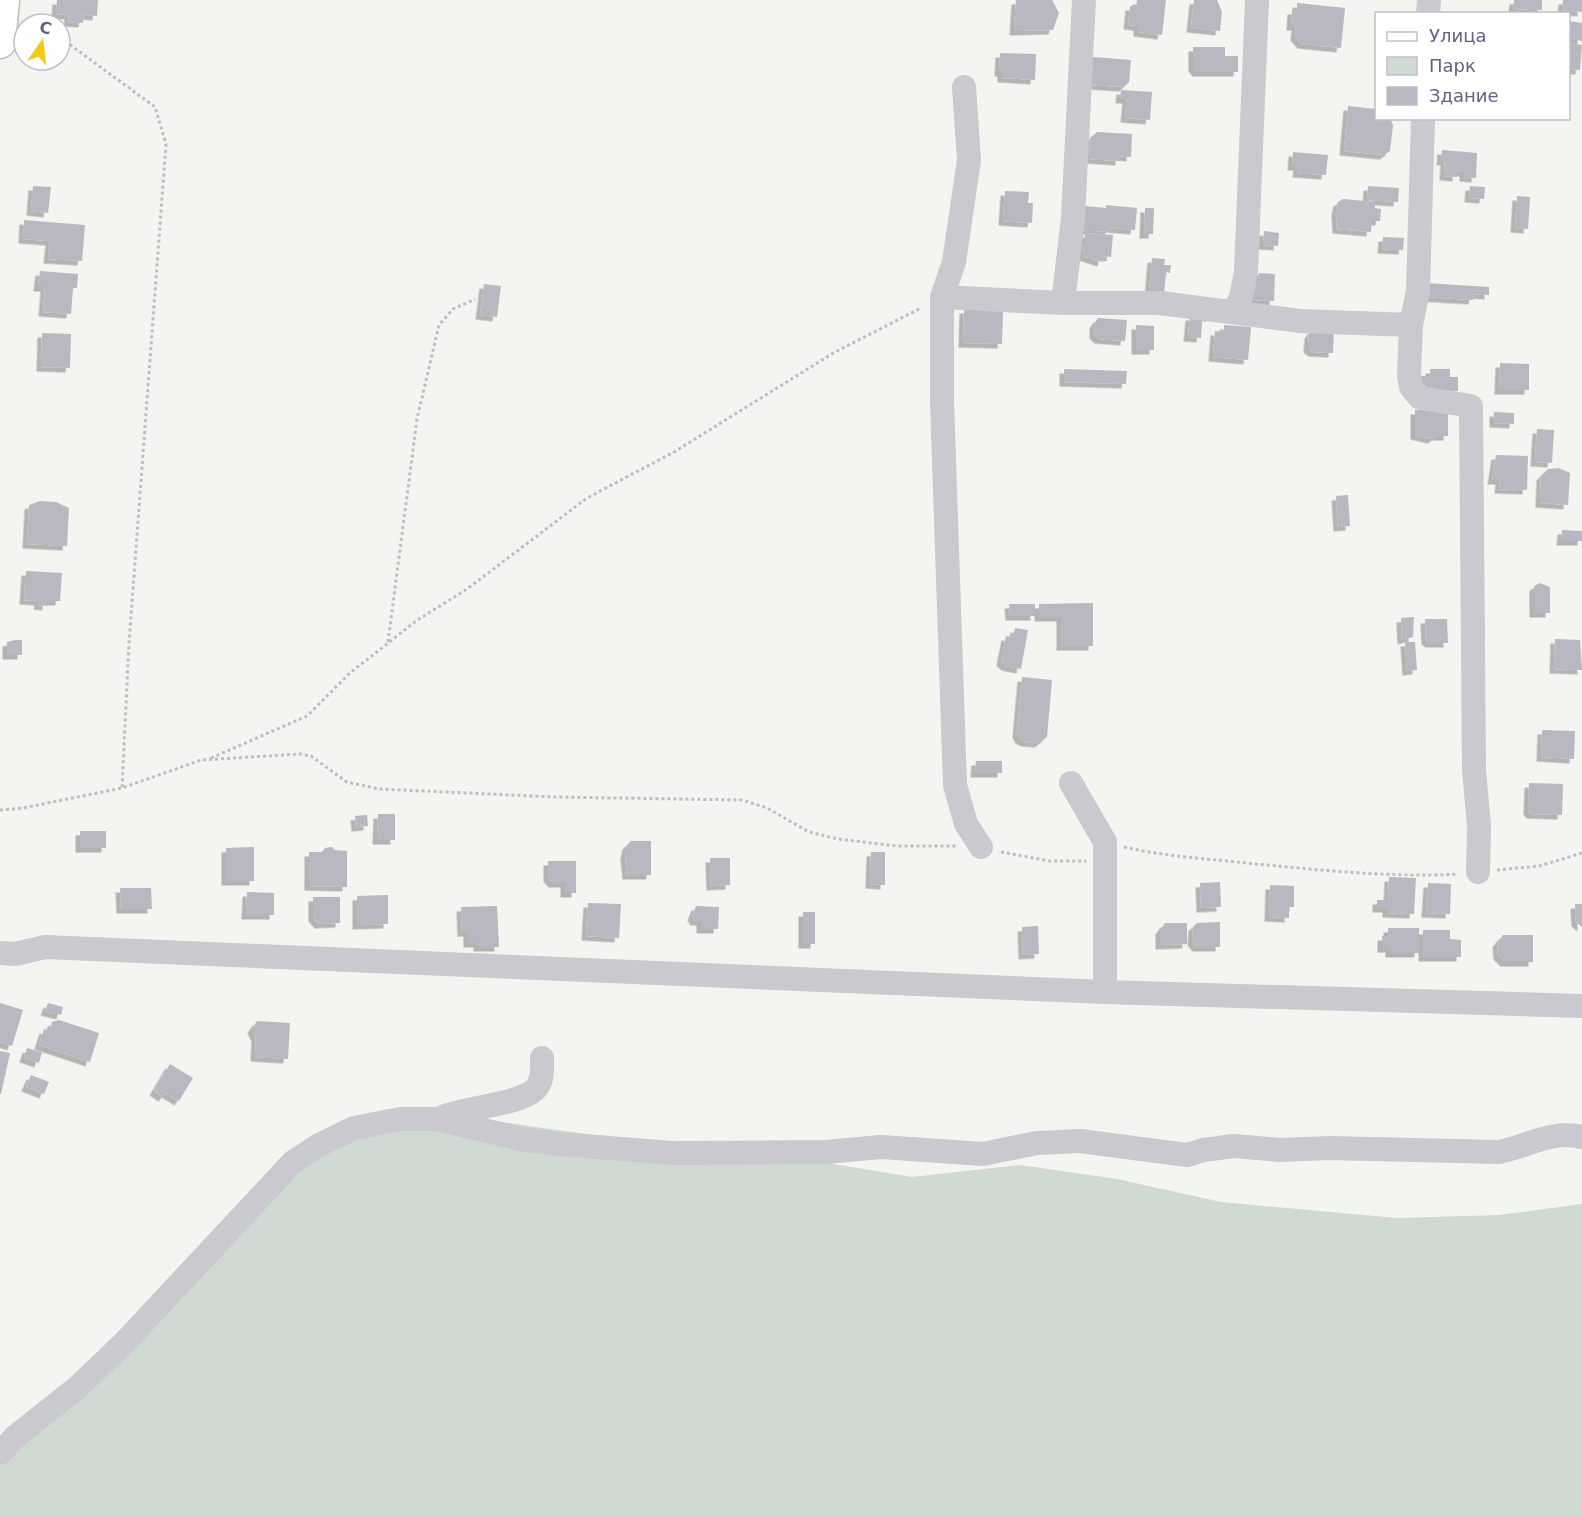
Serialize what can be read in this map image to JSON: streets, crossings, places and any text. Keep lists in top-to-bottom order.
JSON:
{
  "legend": ["Улица", "Парк", "Здание"],
  "north": "top"
}
